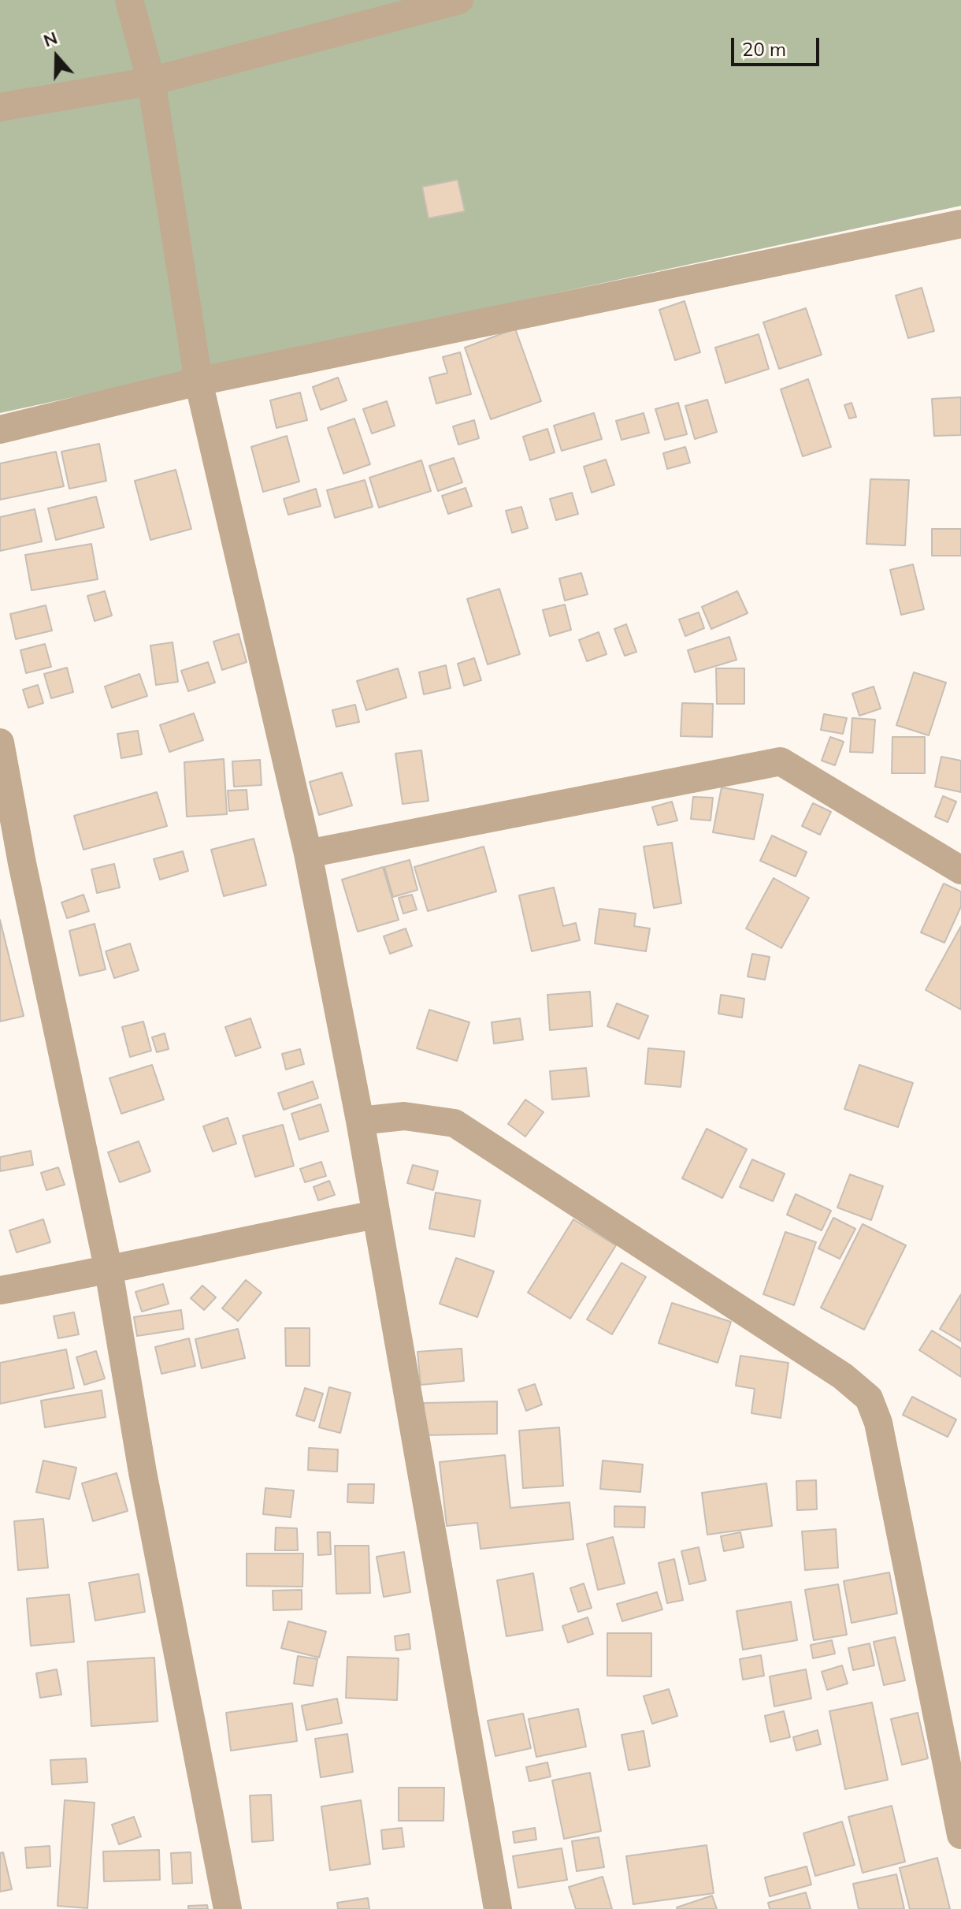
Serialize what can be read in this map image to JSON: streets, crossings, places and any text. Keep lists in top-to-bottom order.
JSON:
{
  "scale_bar": "20 m",
  "north": "top"
}
